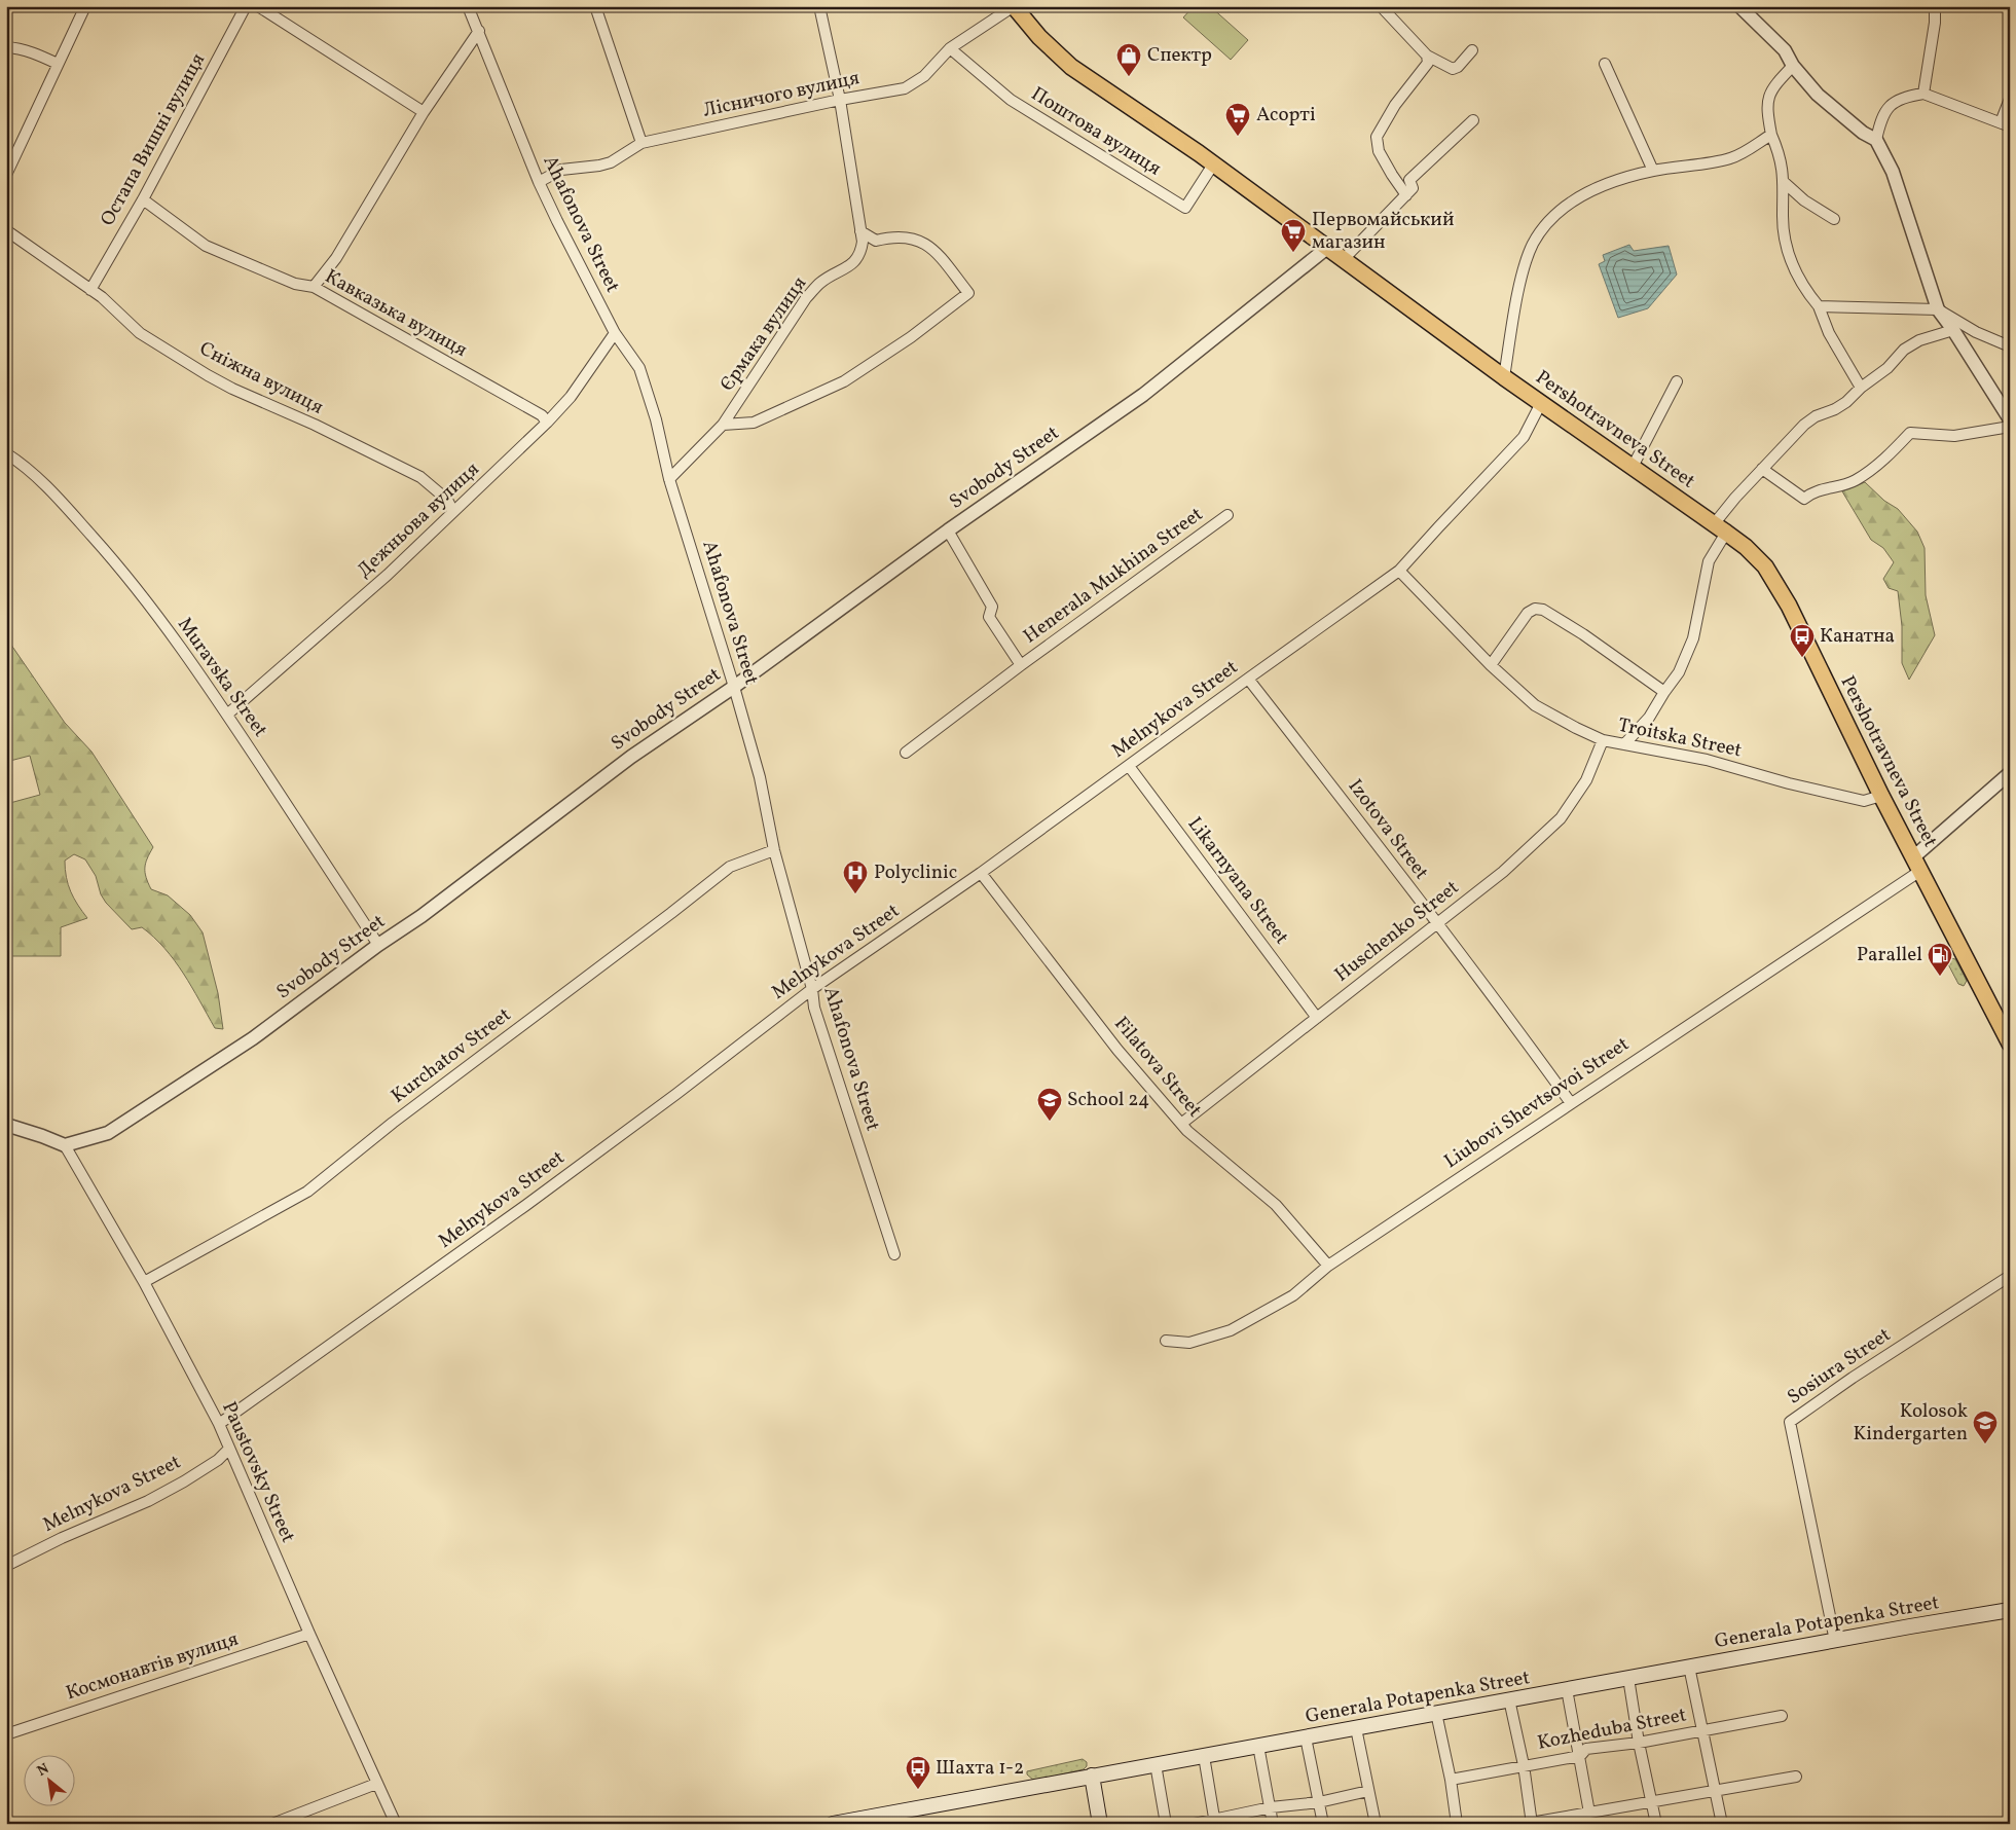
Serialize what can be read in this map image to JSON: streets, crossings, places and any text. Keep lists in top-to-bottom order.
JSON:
{
  "streets": {
    "main road": ["Pershotravneva Street", "Generala Potapenka Street"],
    "street": [
      "Лісничого вулиця",
      "Поштова вулиця",
      "Остапа Вишні вулиця",
      "Ahafonova Street",
      "Кавказька вулиця",
      "Єрмака вулиця",
      "Сніжна вулиця",
      "Svobody Street",
      "Дежньова вулиця",
      "Henerala Mukhina Street",
      "Muravska Street",
      "Melnykova Street",
      "Troitska Street",
      "Izotova Street",
      "Likarnyana Street",
      "Huschenko Street",
      "Kurchatov Street",
      "Filatova Street",
      "Liubovi Shevtsovoi Street",
      "Sosiura Street",
      "Paustovsky Street",
      "Космонавтів вулиця",
      "Kozheduba Street"
    ]
  },
  "crossings": [
    ["Лісничого вулиця", "Поштова вулиця"],
    ["Лісничого вулиця", "Ahafonova Street"],
    ["Лісничого вулиця", "Єрмака вулиця"],
    ["Лісничого вулиця", "Pershotravneva Street"],
    ["Поштова вулиця", "Pershotravneva Street"],
    ["Остапа Вишні вулиця", "Кавказька вулиця"],
    ["Остапа Вишні вулиця", "Сніжна вулиця"],
    ["Ahafonova Street", "Єрмака вулиця"],
    ["Ahafonova Street", "Svobody Street"],
    ["Ahafonova Street", "Дежньова вулиця"],
    ["Ahafonova Street", "Melnykova Street"],
    ["Ahafonova Street", "Kurchatov Street"],
    ["Кавказька вулиця", "Дежньова вулиця"],
    ["Сніжна вулиця", "Дежньова вулиця"],
    ["Pershotravneva Street", "Svobody Street"],
    ["Pershotravneva Street", "Melnykova Street"],
    ["Pershotravneva Street", "Troitska Street"],
    ["Pershotravneva Street", "Liubovi Shevtsovoi Street"],
    ["Svobody Street", "Henerala Mukhina Street"],
    ["Svobody Street", "Muravska Street"],
    ["Svobody Street", "Paustovsky Street"],
    ["Дежньова вулиця", "Muravska Street"],
    ["Melnykova Street", "Troitska Street"],
    ["Melnykova Street", "Izotova Street"],
    ["Melnykova Street", "Likarnyana Street"],
    ["Melnykova Street", "Filatova Street"],
    ["Melnykova Street", "Paustovsky Street"],
    ["Troitska Street", "Huschenko Street"],
    ["Izotova Street", "Huschenko Street"],
    ["Izotova Street", "Liubovi Shevtsovoi Street"],
    ["Likarnyana Street", "Huschenko Street"],
    ["Huschenko Street", "Filatova Street"],
    ["Kurchatov Street", "Paustovsky Street"],
    ["Filatova Street", "Liubovi Shevtsovoi Street"],
    ["Sosiura Street", "Generala Potapenka Street"],
    ["Paustovsky Street", "Космонавтів вулиця"]
  ],
  "places": {
    "shop": ["Спектр"],
    "supermarket": ["Асорті", "Первомайський магазин"],
    "bus stop": ["Канатна", "Шахта 1-2"],
    "hospital": ["Polyclinic"],
    "fuel station": ["Parallel"],
    "school or university": ["School 24", "Kolosok Kindergarten"]
  },
  "north": "top left"
}
